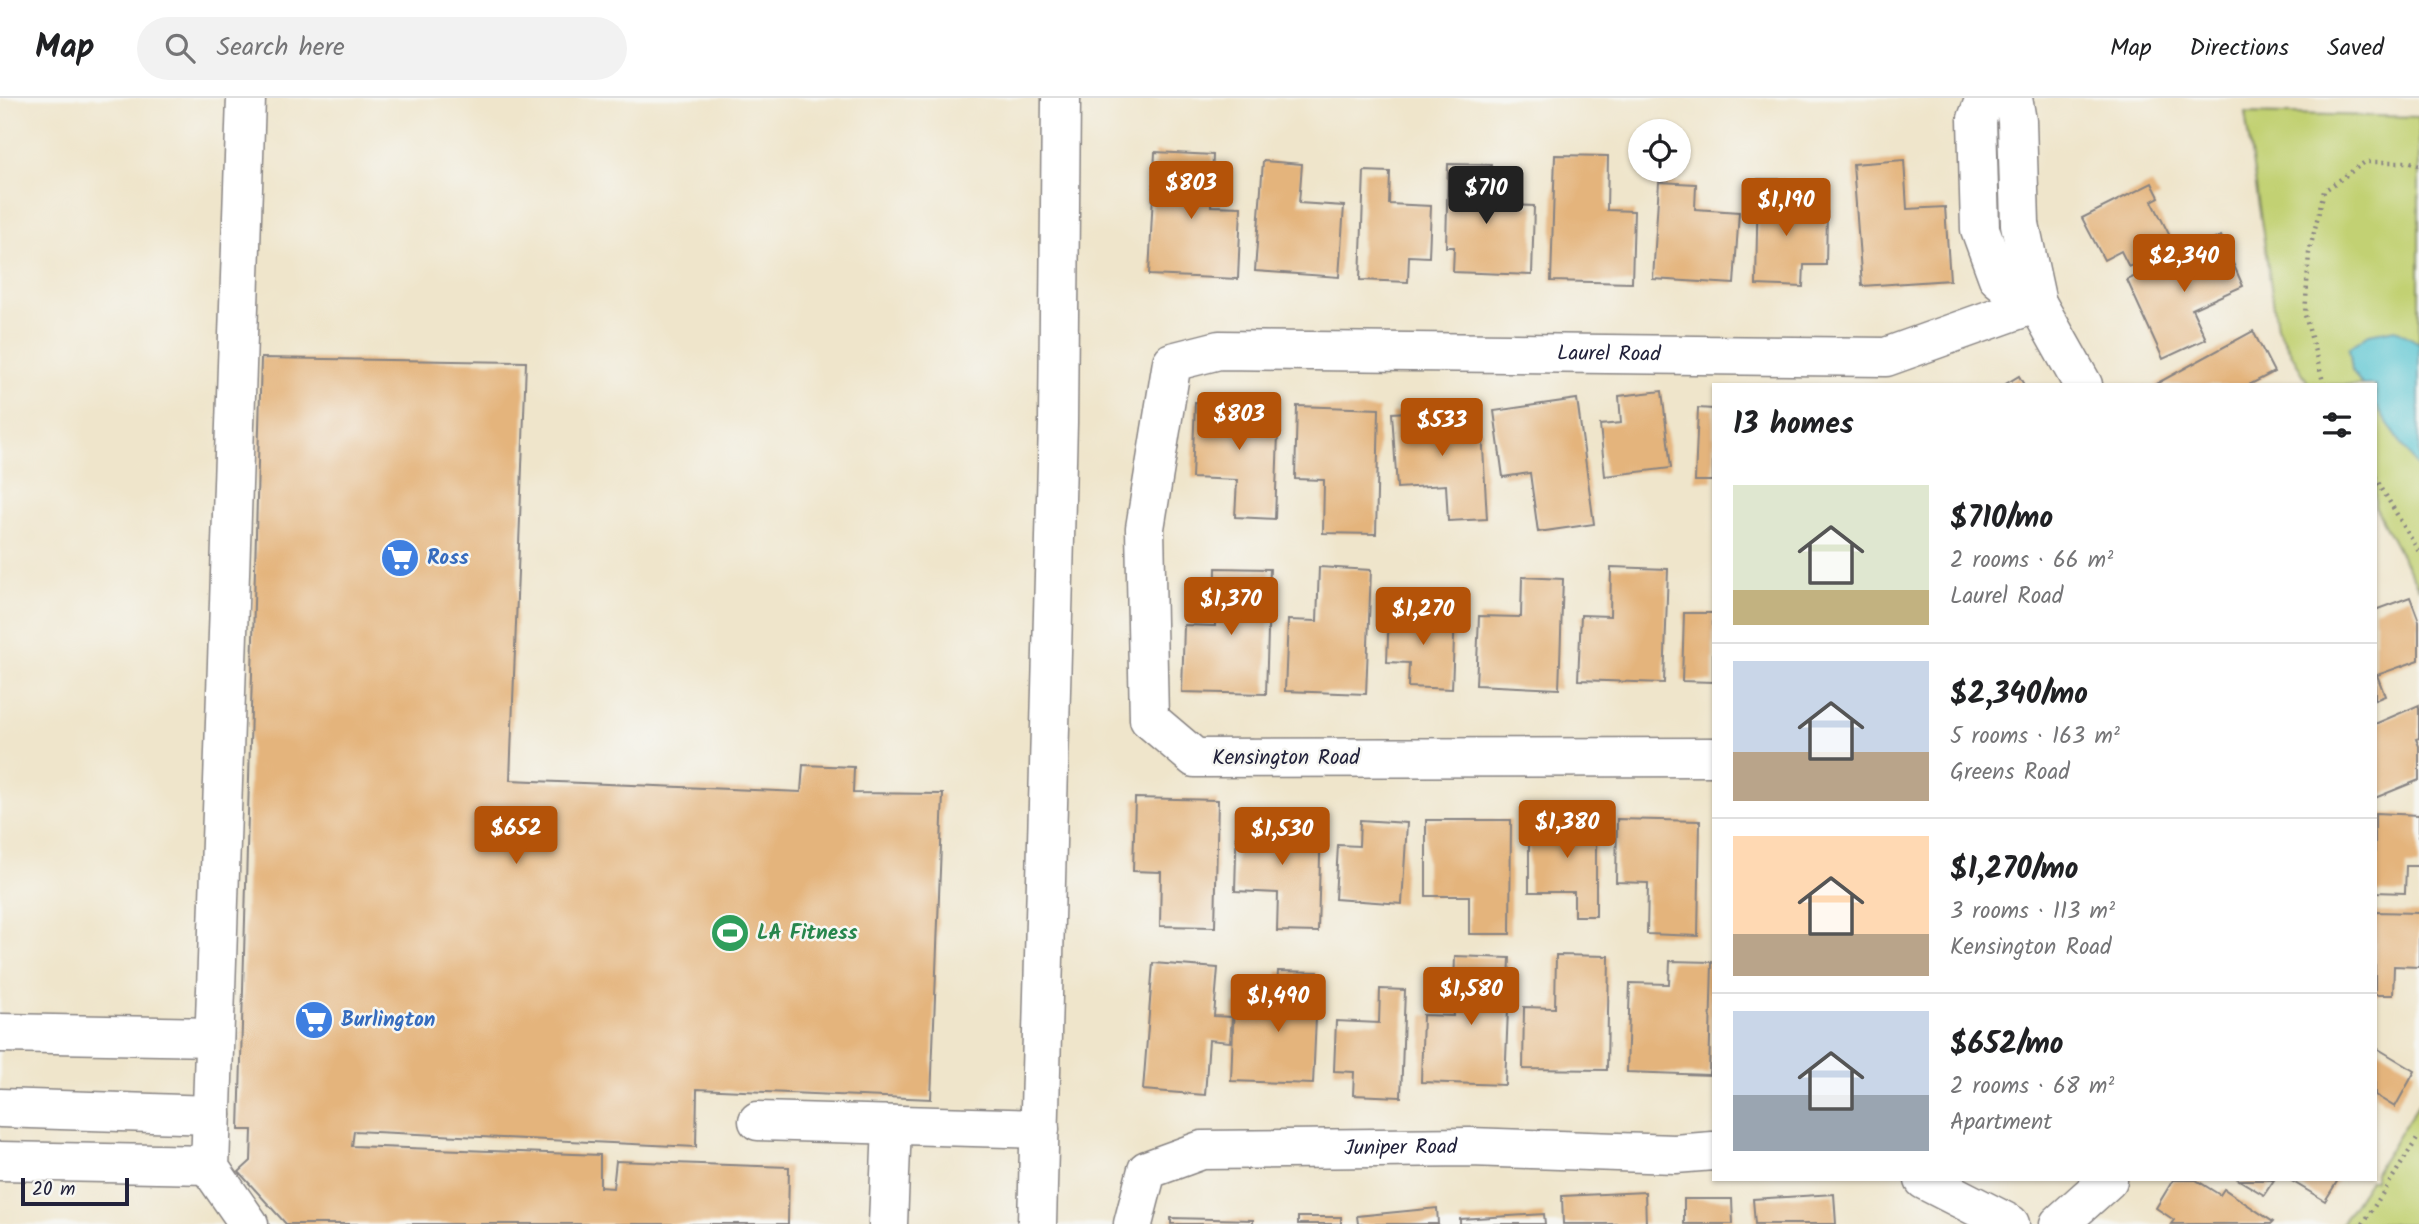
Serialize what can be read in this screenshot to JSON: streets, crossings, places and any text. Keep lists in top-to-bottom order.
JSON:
{
  "streets": {
    "street": ["Laurel Road", "Kensington Road", "Juniper Road"]
  },
  "crossings": [
    ["Laurel Road", "Kensington Road"]
  ],
  "places": {
    "supermarket": ["Ross", "Burlington"],
    "sports": ["LA Fitness"]
  },
  "scale_bar": "20 m",
  "page": {
    "header": "Map",
    "search": "Search here",
    "nav": ["Map", "Directions", "Saved"],
    "price": [
      "$803",
      "$710",
      "$1,190",
      "$2,340",
      "$803",
      "$533",
      "$1,370",
      "$1,270",
      "$1,380",
      "$652",
      "$1,530",
      "$1,580",
      "$1,490"
    ],
    "heading": "13 homes",
    "list": [
      {
        "name": "$710/mo",
        "note": "2 rooms · 66 m² · Laurel Road"
      },
      {
        "name": "$2,340/mo",
        "note": "5 rooms · 163 m² · Greens Road"
      },
      {
        "name": "$1,270/mo",
        "note": "3 rooms · 113 m² · Kensington Road"
      },
      {
        "name": "$652/mo",
        "note": "2 rooms · 68 m² · Apartment"
      }
    ],
    "scale": "20 m"
  }
}
